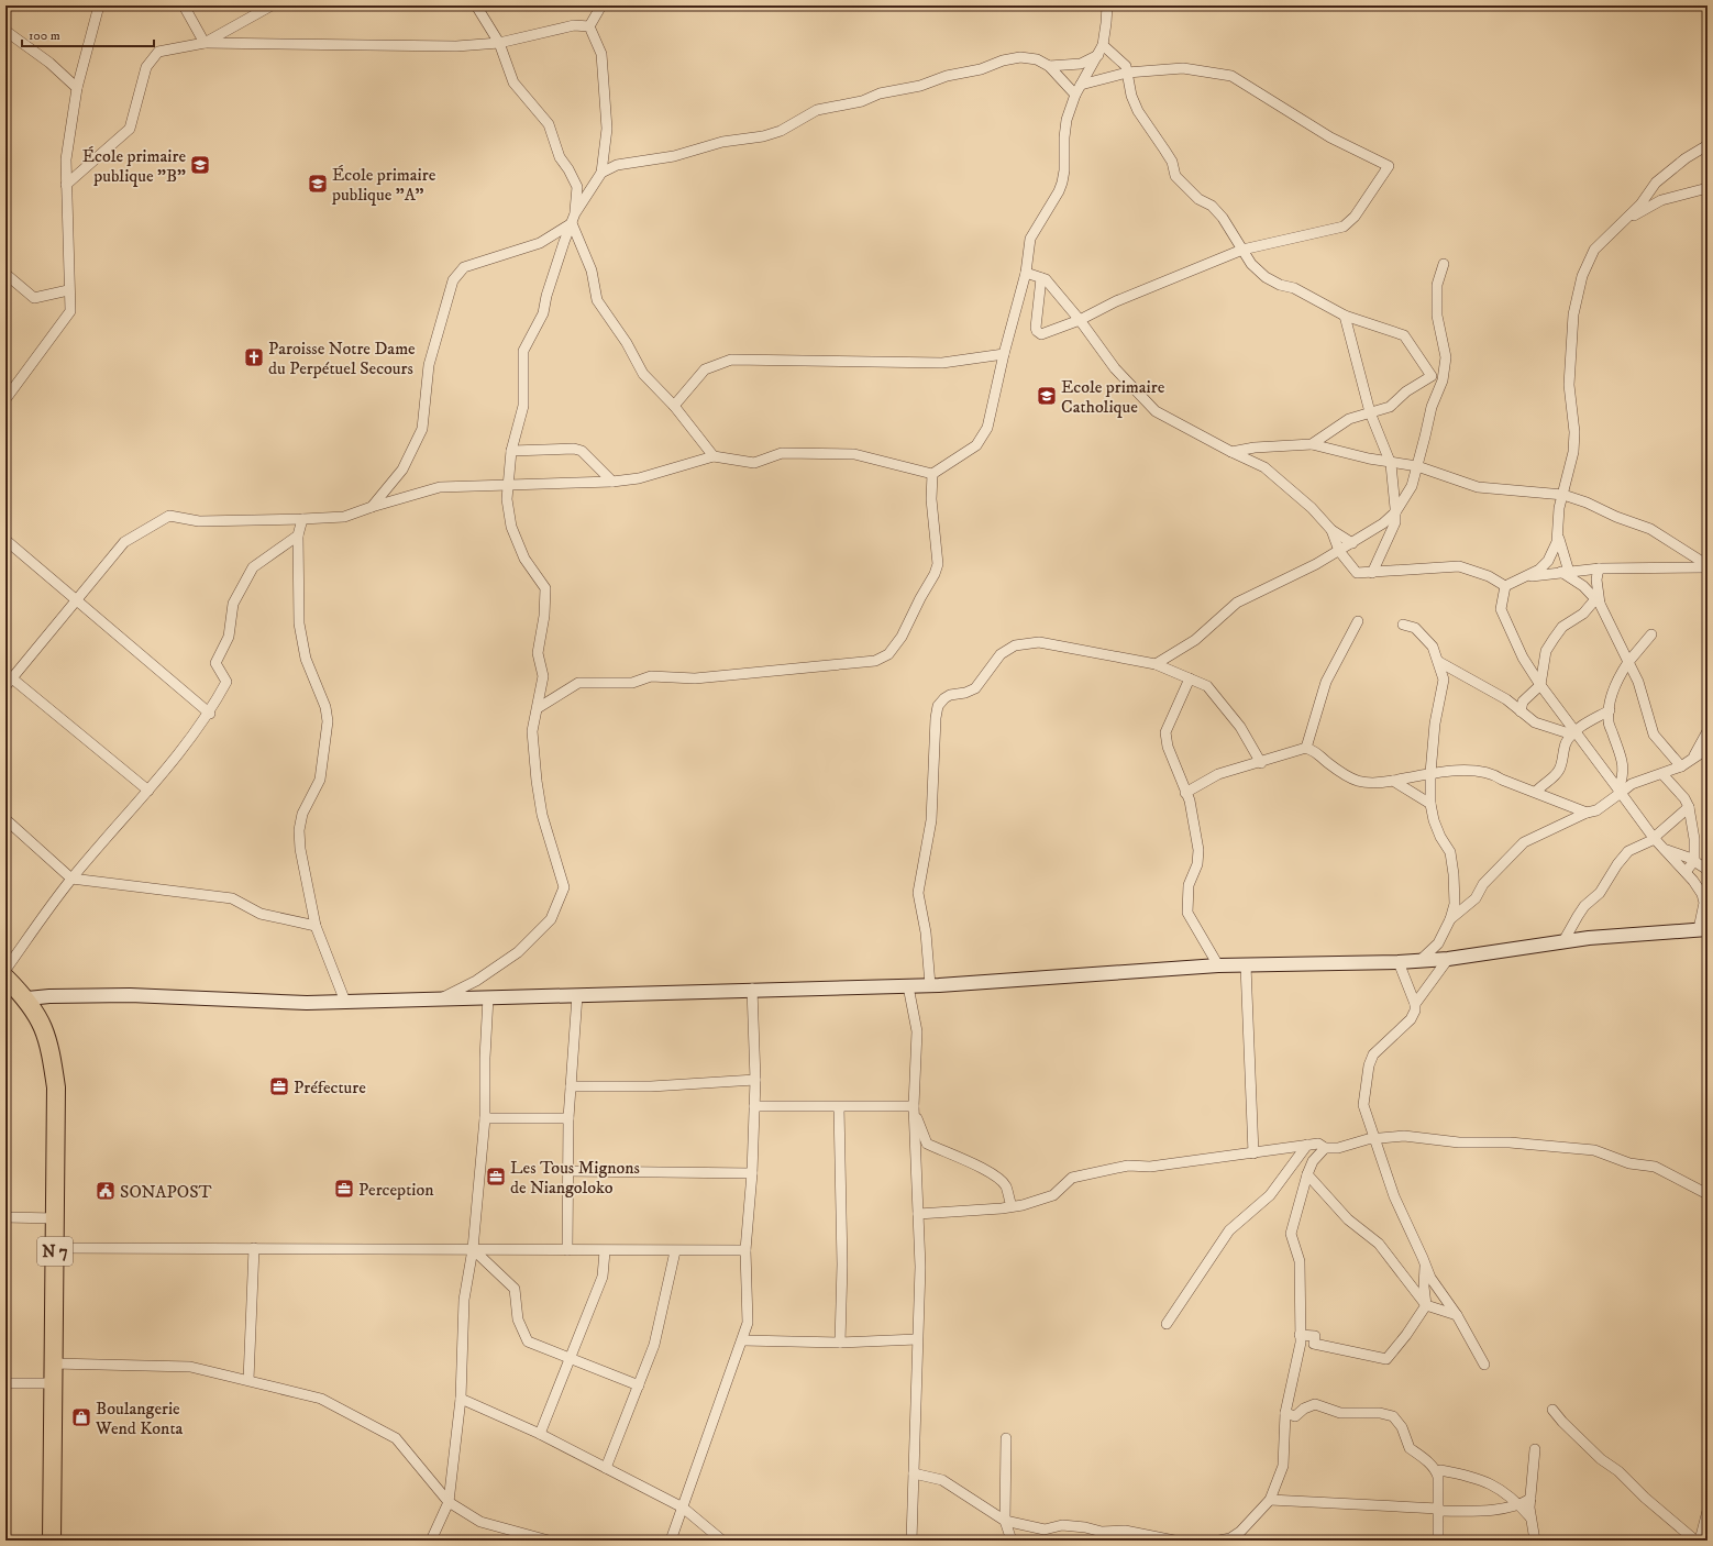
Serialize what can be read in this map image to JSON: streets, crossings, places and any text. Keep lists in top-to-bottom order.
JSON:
{
  "streets": {
    "highway": ["N 7"]
  },
  "places": {
    "school or university": ["École primaire publique \"B\"", "École primaire publique \"A\"", "Ecole primaire Catholique"],
    "church": ["Paroisse Notre Dame du Perpétuel Secours"],
    "office": ["Préfecture", "Les Tous Mignons de Niangoloko", "Perception"],
    "public building": ["SONAPOST"],
    "shop": ["Boulangerie Wend Konta"]
  },
  "scale_bar": "100 m"
}
